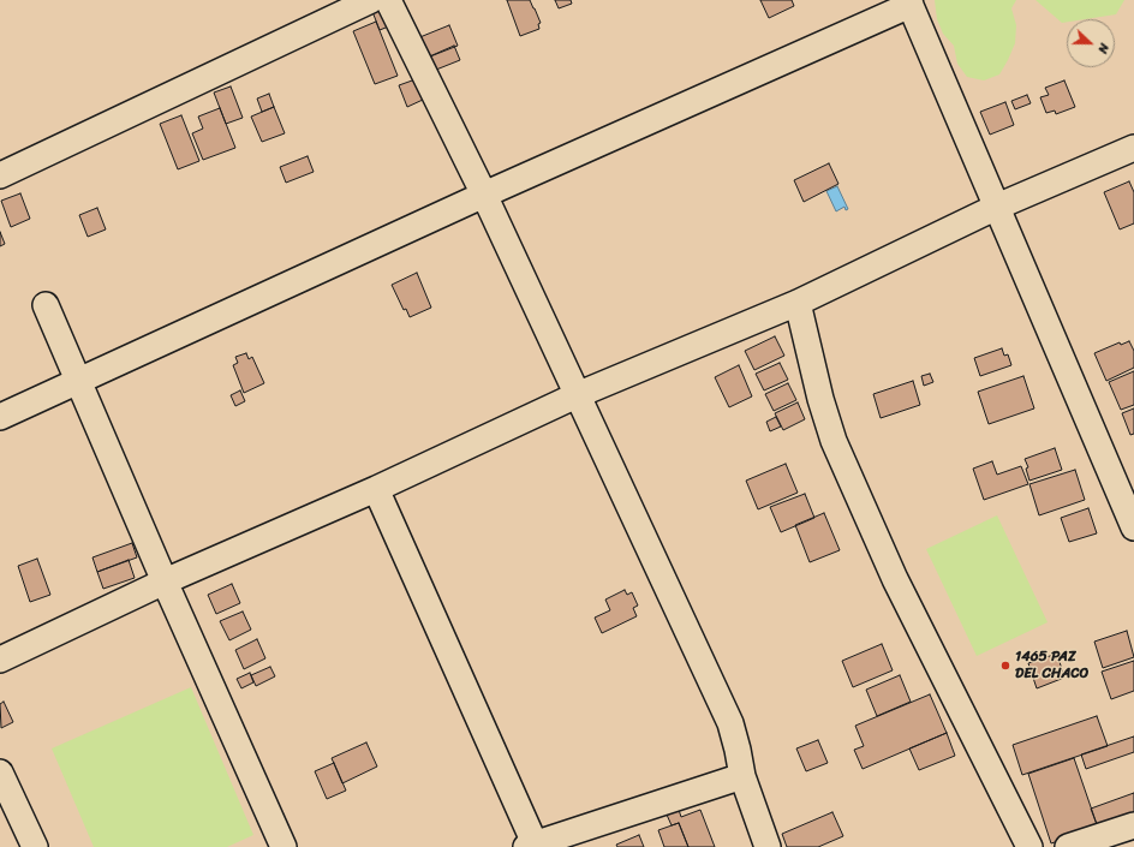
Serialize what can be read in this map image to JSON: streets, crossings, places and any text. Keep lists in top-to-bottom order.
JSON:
{
  "places": ["1465 PAZ DEL CHACO"],
  "north": "right"
}
